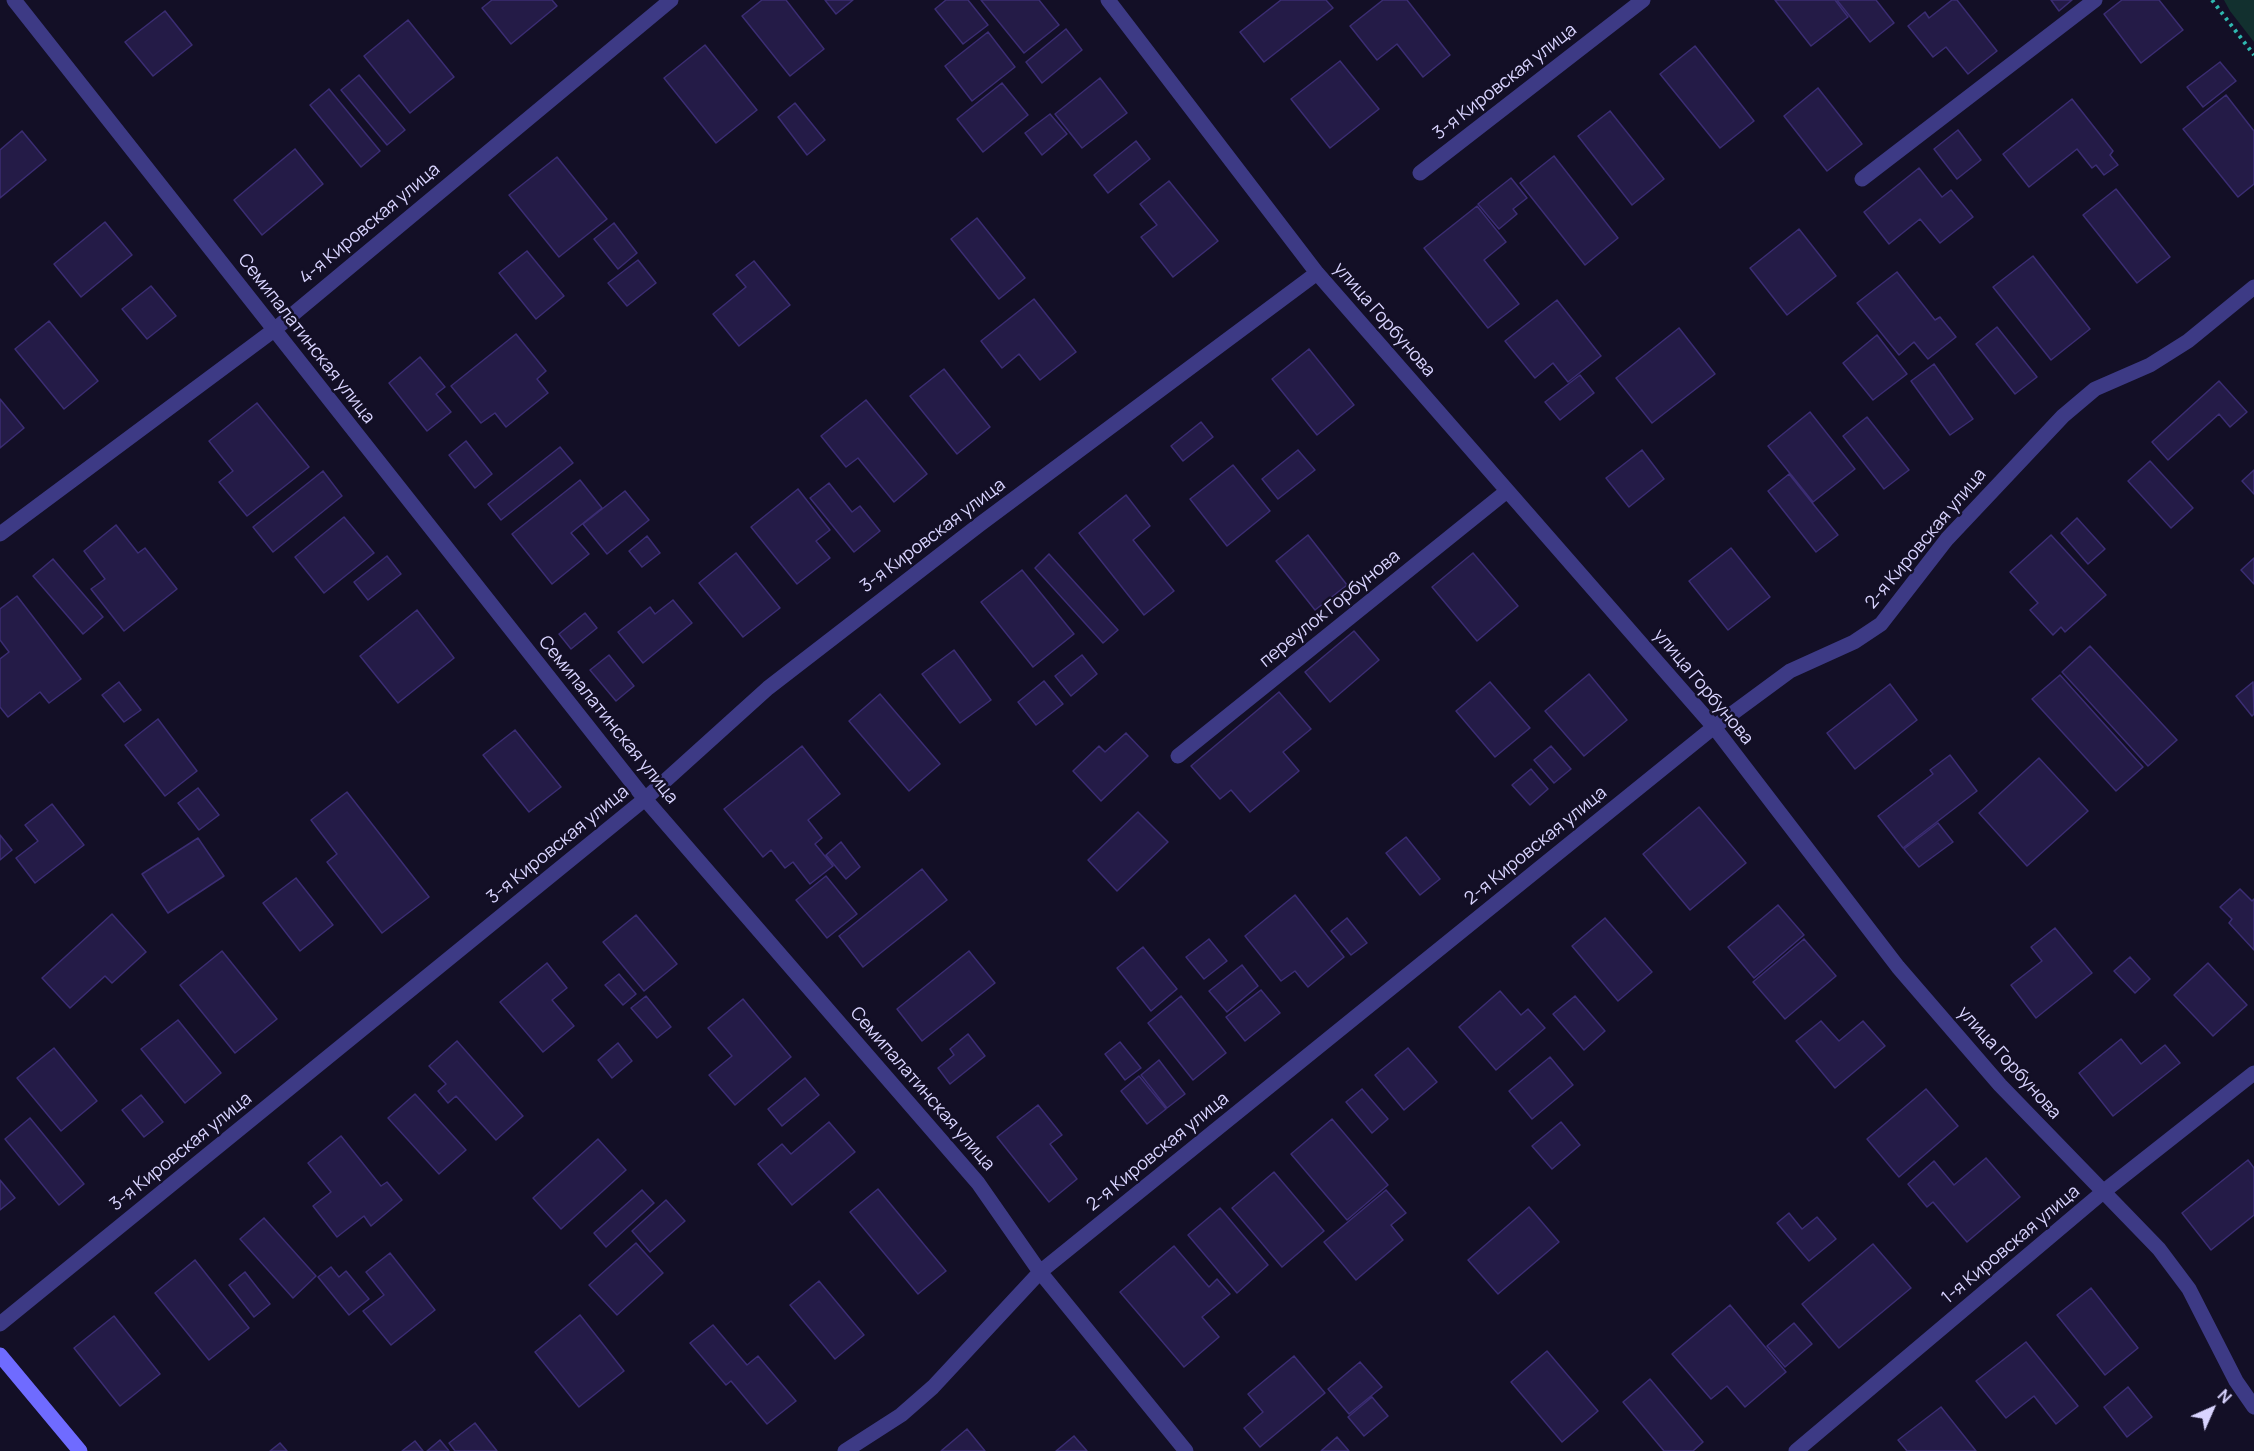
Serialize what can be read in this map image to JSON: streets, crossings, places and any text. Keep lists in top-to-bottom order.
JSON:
{
  "streets": {
    "street": [
      "3-я Кировская улица",
      "4-я Кировская улица",
      "улица Горбунова",
      "Семипалатинская улица",
      "2-я Кировская улица",
      "переулок Горбунова",
      "1-я Кировская улица"
    ]
  },
  "crossings": [
    ["3-я Кировская улица", "улица Горбунова"],
    ["3-я Кировская улица", "Семипалатинская улица"],
    ["4-я Кировская улица", "Семипалатинская улица"],
    ["улица Горбунова", "2-я Кировская улица"],
    ["улица Горбунова", "переулок Горбунова"],
    ["улица Горбунова", "1-я Кировская улица"],
    ["Семипалатинская улица", "2-я Кировская улица"]
  ],
  "north": "top right"
}
